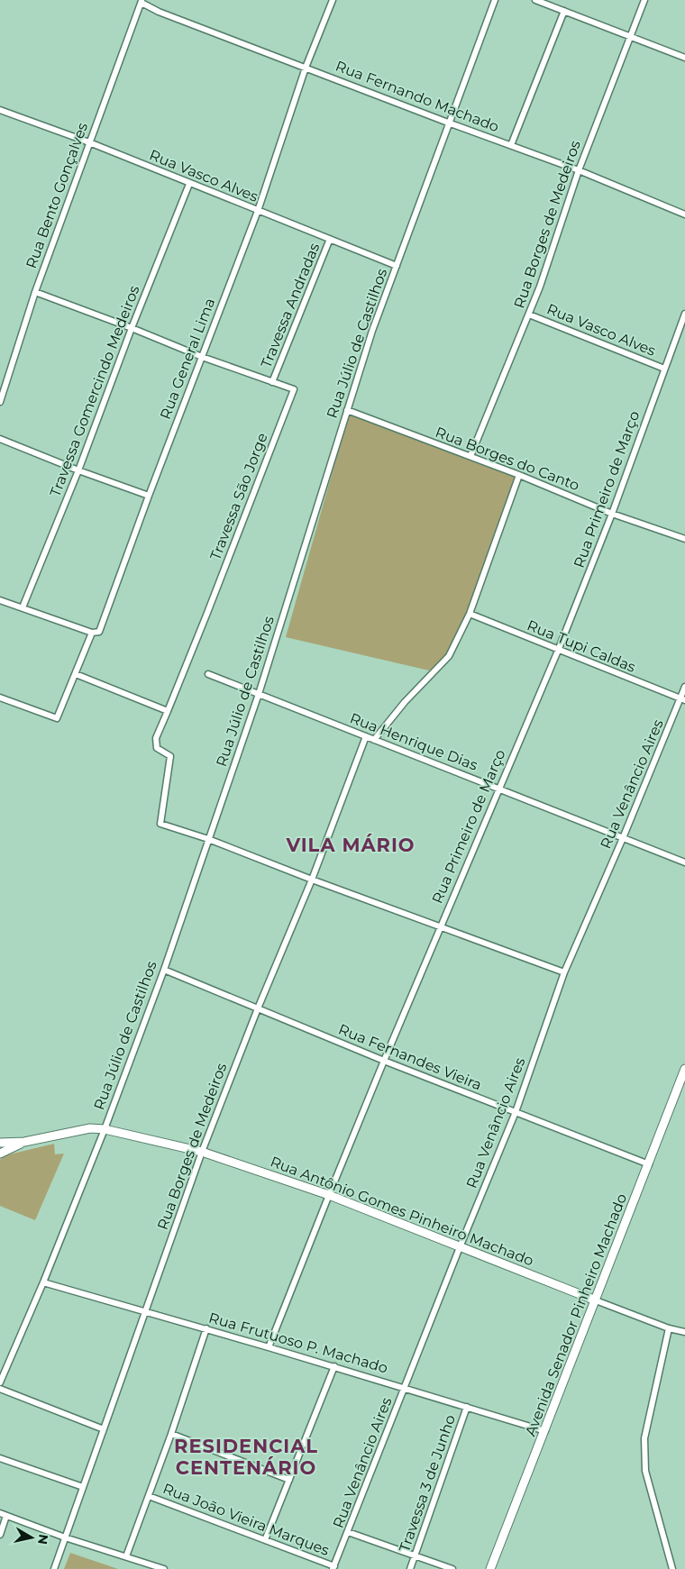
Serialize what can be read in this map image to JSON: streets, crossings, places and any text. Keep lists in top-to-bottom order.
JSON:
{
  "streets": {
    "main road": ["Rua Antônio Gomes Pinheiro Machado", "Avenida Senador Pinheiro Machado"],
    "street": [
      "Rua Fernando Machado",
      "Rua Vasco Alves",
      "Rua Bento Gonçalves",
      "Rua Borges de Medeiros",
      "Travessa Andradas",
      "Rua Júlio de Castilhos",
      "Rua General Lima",
      "Travessa Gomercindo Medeiros",
      "Rua Borges do Canto",
      "Rua Primeiro de Março",
      "Travessa São Jorge",
      "Rua Tupi Caldas",
      "Rua Henrique Dias",
      "Rua Venâncio Aires",
      "Rua Fernandes Vieira",
      "Rua Frutuoso P. Machado",
      "Travessa 3 de Junho",
      "Rua João Vieira Marques"
    ]
  },
  "crossings": [
    ["Rua Fernando Machado", "Rua Bento Gonçalves"],
    ["Rua Fernando Machado", "Rua Borges de Medeiros"],
    ["Rua Fernando Machado", "Rua Júlio de Castilhos"],
    ["Rua Fernando Machado", "Rua General Lima"],
    ["Rua Vasco Alves", "Rua Bento Gonçalves"],
    ["Rua Vasco Alves", "Rua Borges de Medeiros"],
    ["Rua Vasco Alves", "Travessa Andradas"],
    ["Rua Vasco Alves", "Rua Júlio de Castilhos"],
    ["Rua Vasco Alves", "Rua General Lima"],
    ["Rua Vasco Alves", "Travessa Gomercindo Medeiros"],
    ["Rua Vasco Alves", "Rua Primeiro de Março"],
    ["Rua Borges de Medeiros", "Rua Borges do Canto"],
    ["Rua Borges de Medeiros", "Rua Henrique Dias"],
    ["Rua Borges de Medeiros", "Rua Fernandes Vieira"],
    ["Rua Borges de Medeiros", "Rua Antônio Gomes Pinheiro Machado"],
    ["Rua Borges de Medeiros", "Rua Frutuoso P. Machado"],
    ["Travessa Andradas", "Travessa São Jorge"],
    ["Rua Júlio de Castilhos", "Rua Borges do Canto"],
    ["Rua Júlio de Castilhos", "Travessa São Jorge"],
    ["Rua Júlio de Castilhos", "Rua Henrique Dias"],
    ["Rua Júlio de Castilhos", "Rua Fernandes Vieira"],
    ["Rua Júlio de Castilhos", "Rua Antônio Gomes Pinheiro Machado"],
    ["Rua Júlio de Castilhos", "Rua Frutuoso P. Machado"],
    ["Rua Borges do Canto", "Rua Primeiro de Março"],
    ["Rua Primeiro de Março", "Rua Tupi Caldas"],
    ["Rua Primeiro de Março", "Rua Henrique Dias"],
    ["Rua Primeiro de Março", "Rua Fernandes Vieira"],
    ["Rua Primeiro de Março", "Rua Antônio Gomes Pinheiro Machado"],
    ["Rua Primeiro de Março", "Rua Frutuoso P. Machado"],
    ["Rua Tupi Caldas", "Rua Venâncio Aires"],
    ["Rua Henrique Dias", "Rua Venâncio Aires"],
    ["Rua Venâncio Aires", "Rua Fernandes Vieira"],
    ["Rua Venâncio Aires", "Rua Antônio Gomes Pinheiro Machado"],
    ["Rua Venâncio Aires", "Rua Frutuoso P. Machado"],
    ["Rua Venâncio Aires", "Rua João Vieira Marques"],
    ["Rua Fernandes Vieira", "Avenida Senador Pinheiro Machado"],
    ["Rua Antônio Gomes Pinheiro Machado", "Avenida Senador Pinheiro Machado"],
    ["Avenida Senador Pinheiro Machado", "Rua Frutuoso P. Machado"],
    ["Rua Frutuoso P. Machado", "Travessa 3 de Junho"]
  ],
  "districts": ["VILA MÁRIO", "RESIDENCIAL CENTENÁRIO"],
  "north": "right"
}
